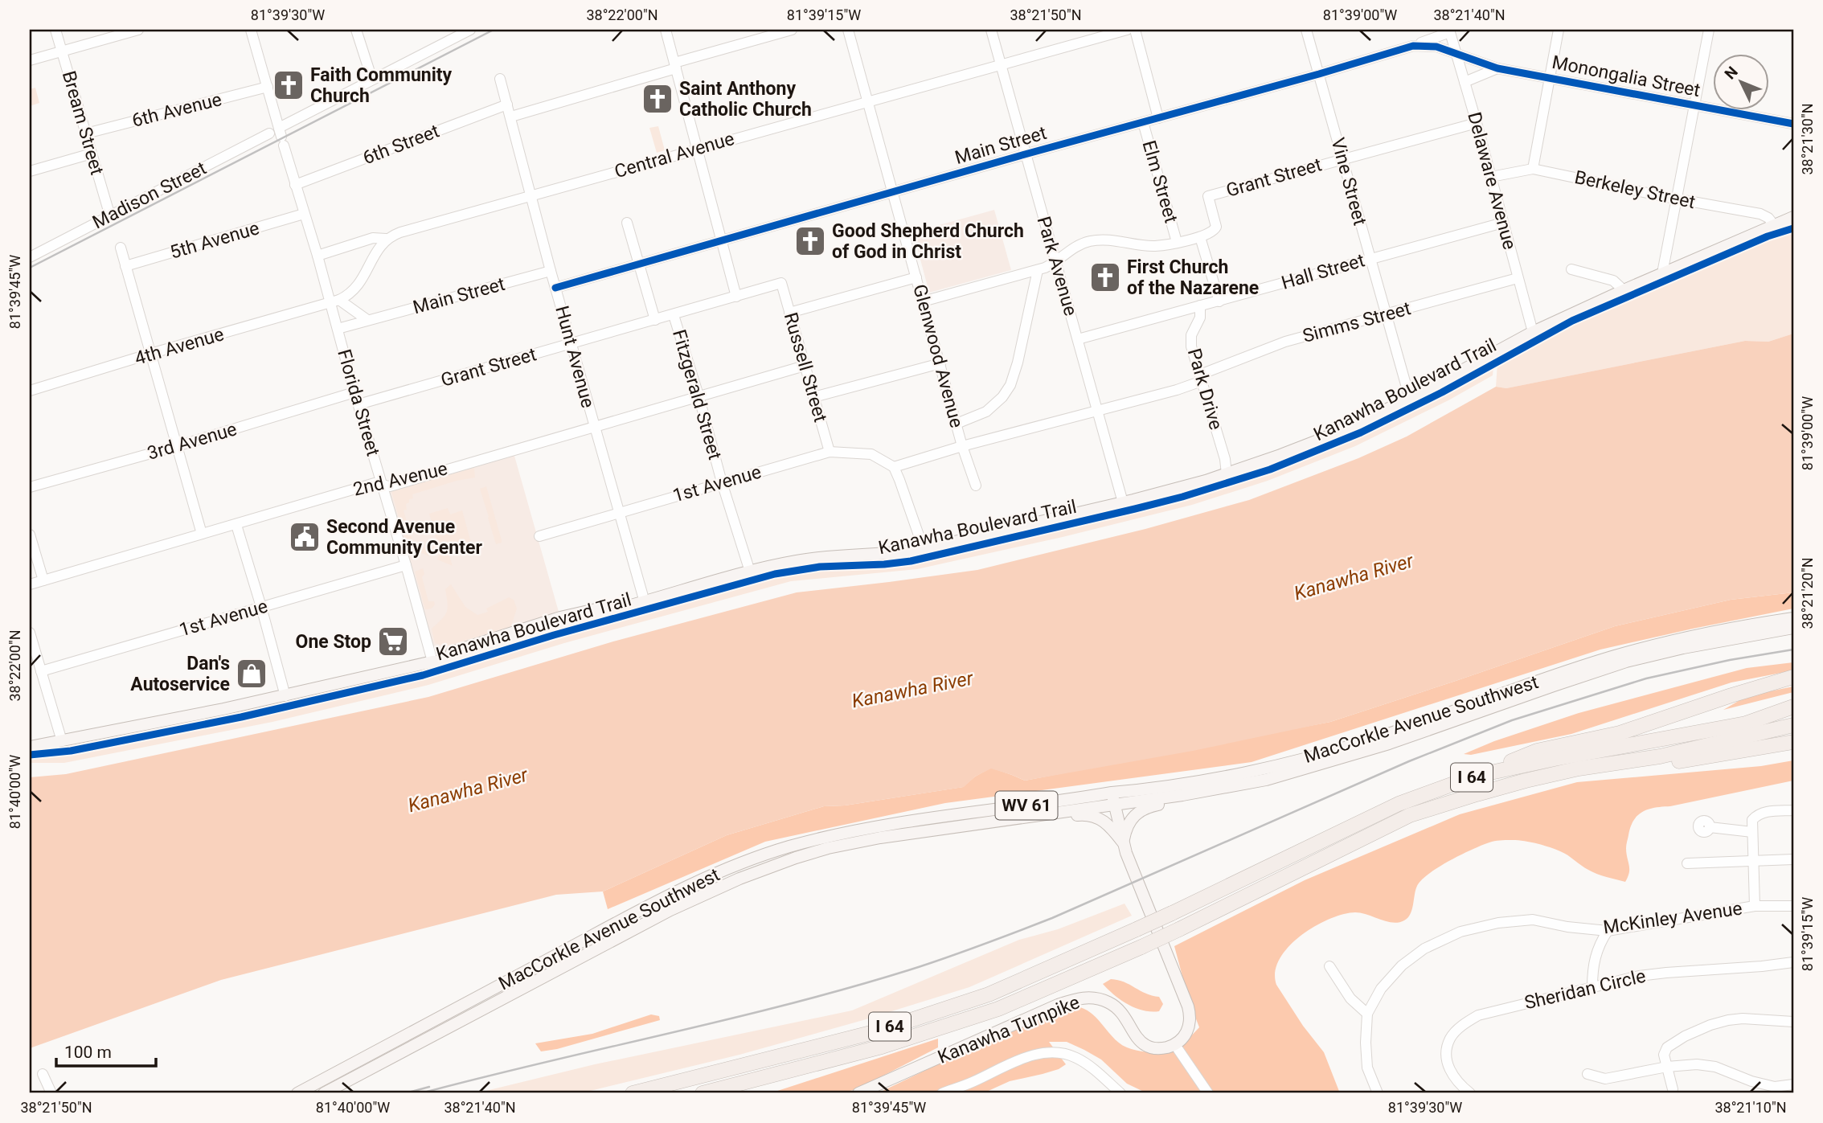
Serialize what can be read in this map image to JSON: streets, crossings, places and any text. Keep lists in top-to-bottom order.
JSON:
{
  "streets": {
    "highway": ["I 64"],
    "main road": ["MacCorkle Avenue Southwest", "WV 61", "Kanawha Turnpike"],
    "street": [
      "Monongalia Street",
      "6th Avenue",
      "Bream Street",
      "6th Street",
      "Main Street",
      "Central Avenue",
      "Grant Street",
      "Delaware Avenue",
      "Elm Street",
      "Vine Street",
      "Berkeley Street",
      "Madison Street",
      "5th Avenue",
      "Park Avenue",
      "Hall Street",
      "Simms Street",
      "4th Avenue",
      "Glenwood Avenue",
      "Hunt Avenue",
      "Russell Street",
      "Park Drive",
      "Fitzgerald Street",
      "Florida Street",
      "3rd Avenue",
      "2nd Avenue",
      "1st Avenue",
      "McKinley Avenue",
      "Sheridan Circle"
    ],
    "cycle path": ["Kanawha Boulevard Trail"]
  },
  "crossings": [
    ["Monongalia Street", "Main Street"],
    ["Monongalia Street", "Delaware Avenue"],
    ["6th Avenue", "Bream Street"],
    ["6th Avenue", "Florida Street"],
    ["Bream Street", "Madison Street"],
    ["6th Street", "Hunt Avenue"],
    ["6th Street", "Florida Street"],
    ["Main Street", "Delaware Avenue"],
    ["Main Street", "Elm Street"],
    ["Main Street", "Vine Street"],
    ["Main Street", "Park Avenue"],
    ["Main Street", "Glenwood Avenue"],
    ["Main Street", "Hunt Avenue"],
    ["Main Street", "Florida Street"],
    ["Central Avenue", "Park Avenue"],
    ["Central Avenue", "Glenwood Avenue"],
    ["Central Avenue", "Hunt Avenue"],
    ["Central Avenue", "Florida Street"],
    ["Grant Street", "Delaware Avenue"],
    ["Grant Street", "Vine Street"],
    ["Grant Street", "Hunt Avenue"],
    ["Grant Street", "Russell Street"],
    ["Grant Street", "Fitzgerald Street"],
    ["Grant Street", "Florida Street"],
    ["Delaware Avenue", "Berkeley Street"],
    ["Delaware Avenue", "Hall Street"],
    ["Delaware Avenue", "Simms Street"],
    ["Vine Street", "Hall Street"],
    ["Vine Street", "Simms Street"],
    ["Madison Street", "Florida Street"],
    ["5th Avenue", "Florida Street"],
    ["Park Avenue", "Hall Street"],
    ["Park Avenue", "Simms Street"],
    ["Hall Street", "Park Drive"],
    ["Simms Street", "Glenwood Avenue"],
    ["Simms Street", "Park Drive"],
    ["Simms Street", "1st Avenue"],
    ["4th Avenue", "Florida Street"],
    ["Hunt Avenue", "2nd Avenue"],
    ["Hunt Avenue", "1st Avenue"],
    ["Russell Street", "2nd Avenue"],
    ["Russell Street", "1st Avenue"],
    ["Fitzgerald Street", "2nd Avenue"],
    ["Fitzgerald Street", "1st Avenue"],
    ["Florida Street", "3rd Avenue"],
    ["Florida Street", "2nd Avenue"],
    ["Florida Street", "1st Avenue"]
  ],
  "water": ["Kanawha River"],
  "places": {
    "church": [
      "Faith Community Church",
      "Saint Anthony Catholic Church",
      "Good Shepherd Church of God in Christ",
      "First Church of the Nazarene"
    ],
    "public building": ["Second Avenue Community Center"],
    "supermarket": ["One Stop"],
    "shop": ["Dan's Autoservice"]
  },
  "scale_bar": "100 m",
  "north": "top left",
  "coordinates": [
    "81°39'30\"W",
    "38°22'00\"N",
    "81°39'15\"W",
    "38°21'50\"N",
    "81°39'00\"W",
    "38°21'40\"N",
    "38°21'30\"N",
    "81°39'45\"W",
    "38°21'20\"N",
    "81°40'00\"W",
    "38°21'10\"N"
  ]
}
